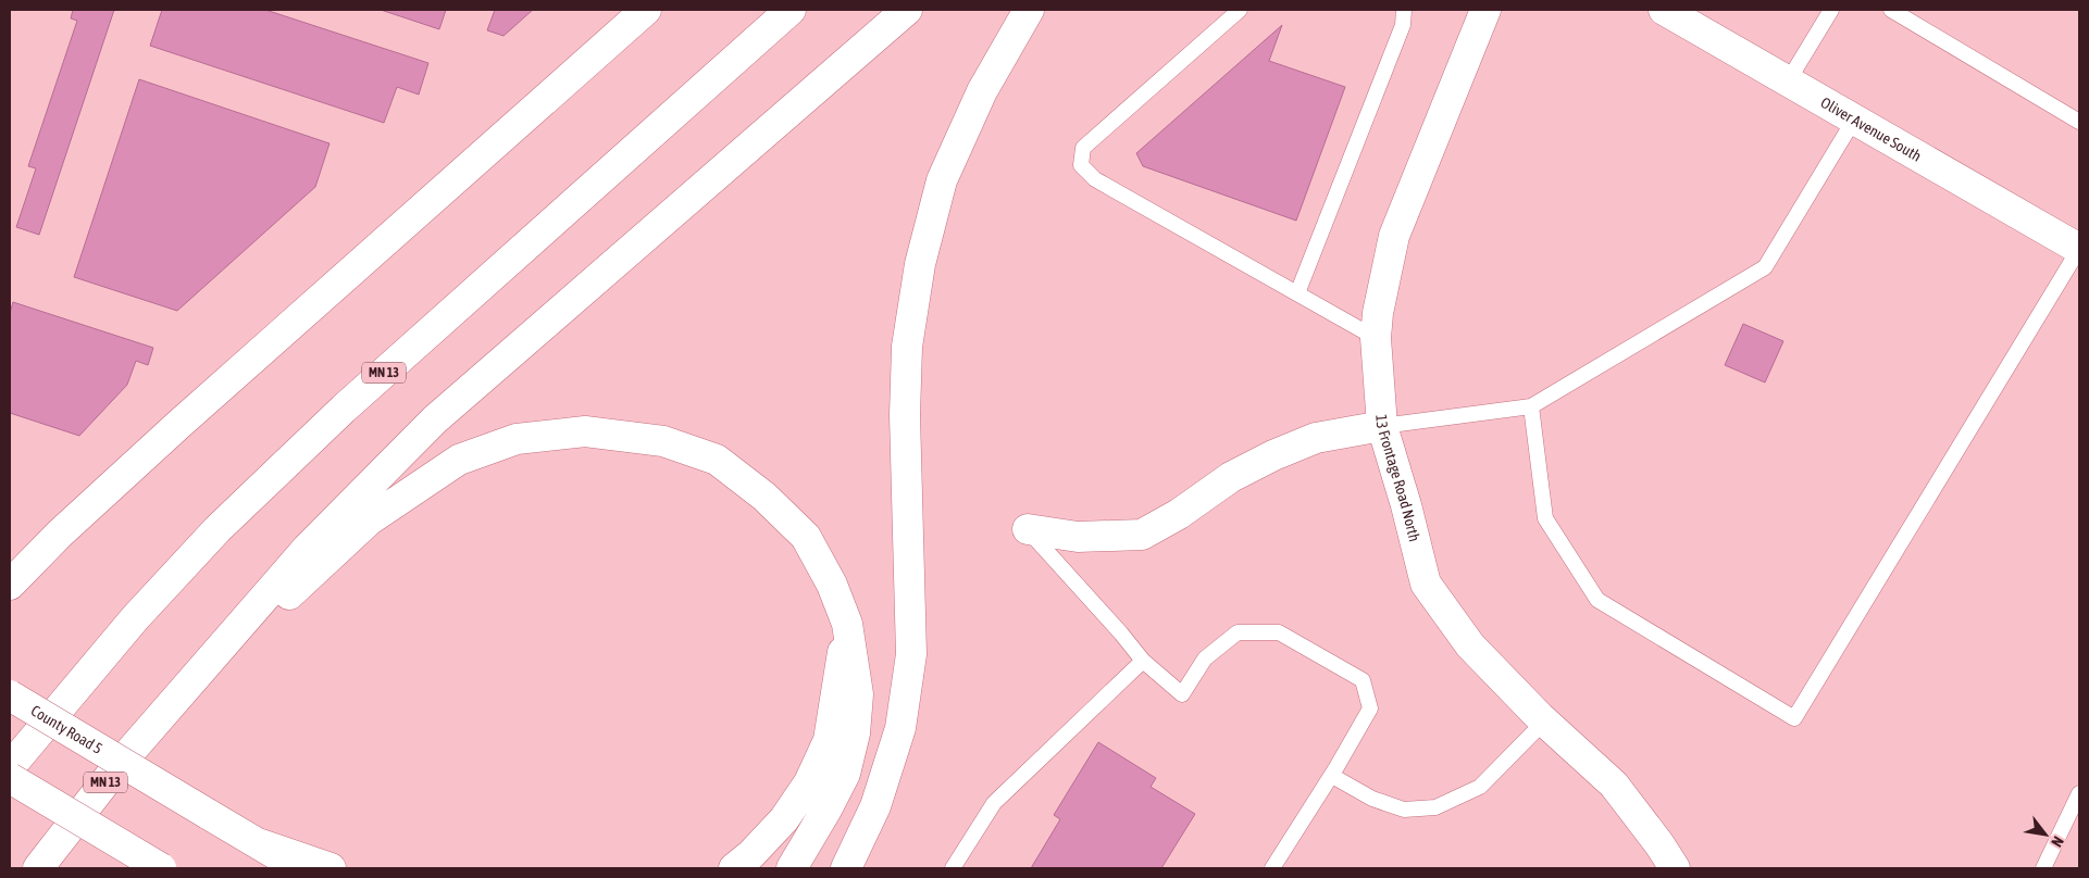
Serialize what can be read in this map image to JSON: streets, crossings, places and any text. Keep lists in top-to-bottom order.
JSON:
{
  "streets": {
    "main road": [
      "Oliver Avenue South",
      "MN 13",
      "13 Frontage Road North",
      "County Road 5"
    ]
  },
  "north": "bottom right"
}
